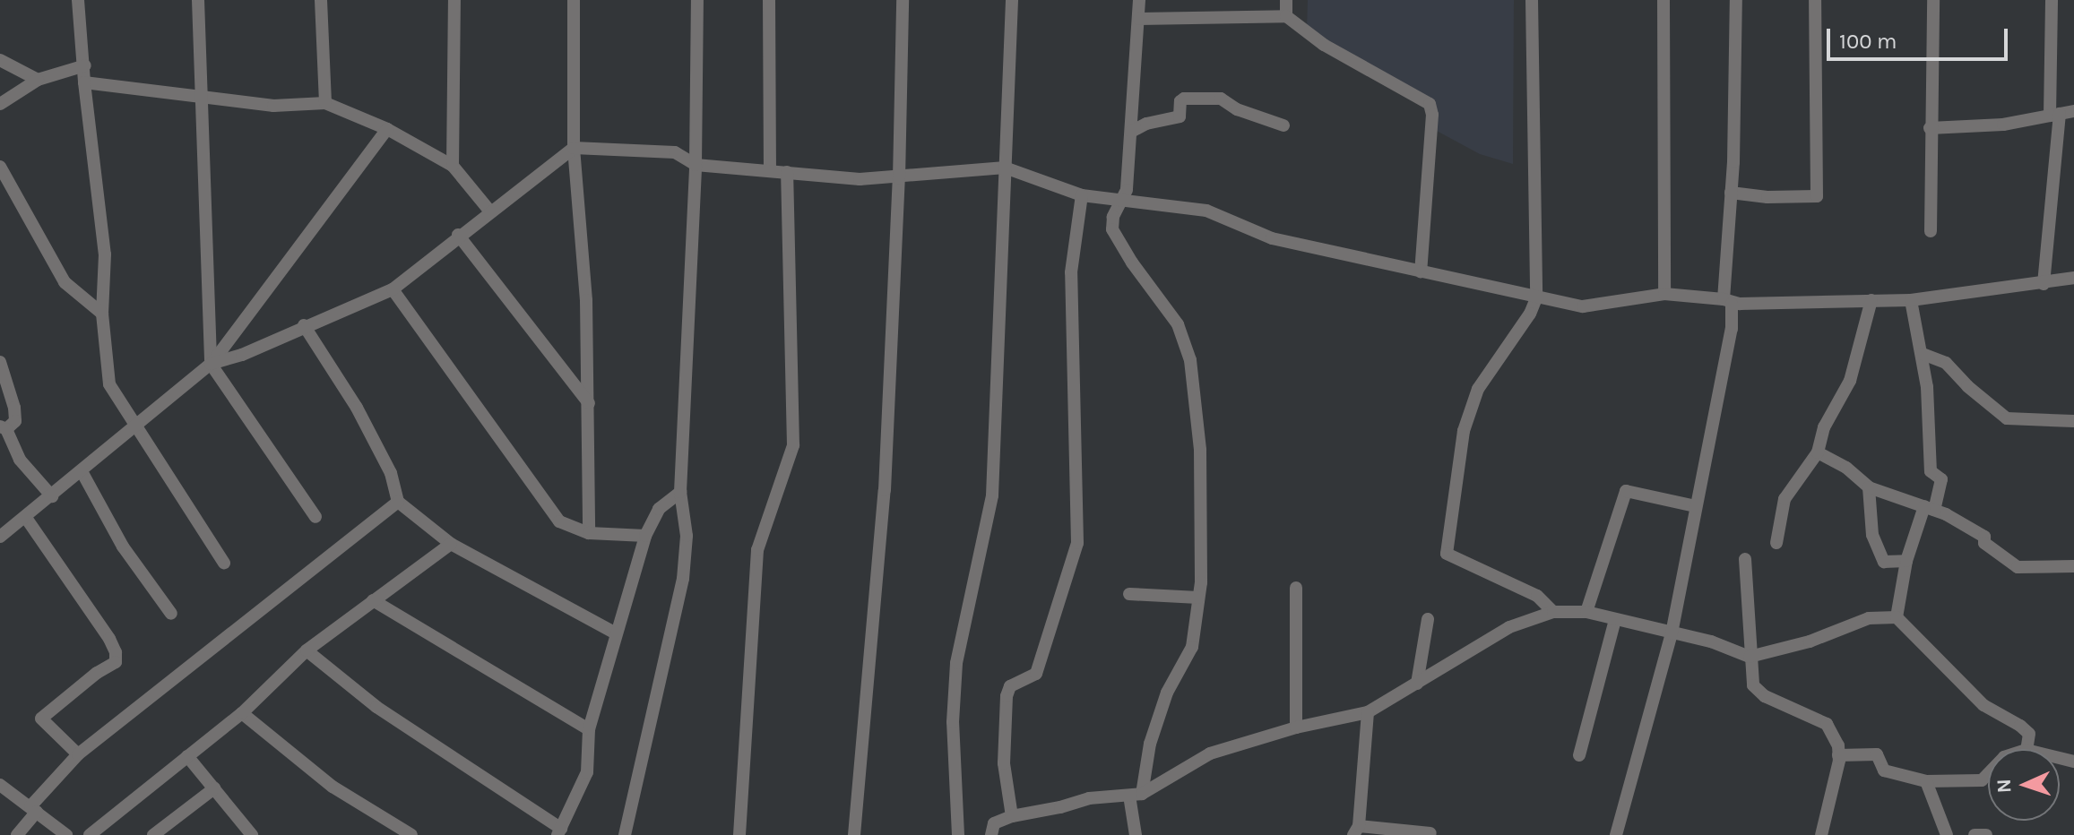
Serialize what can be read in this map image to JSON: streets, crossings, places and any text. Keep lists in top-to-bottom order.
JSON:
{
  "scale_bar": "100 m",
  "north": "left"
}
